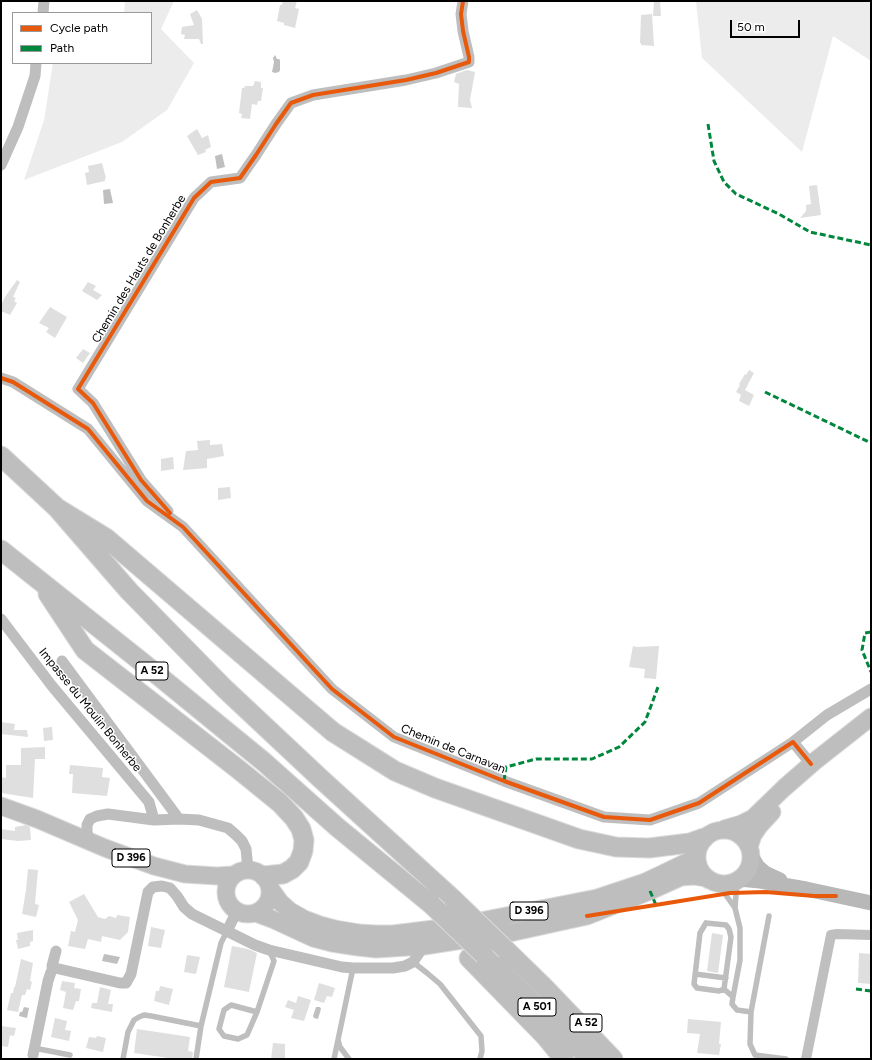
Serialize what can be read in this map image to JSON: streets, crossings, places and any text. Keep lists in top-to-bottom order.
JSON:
{
  "streets": {
    "highway": ["A 52", "A 501"],
    "main road": ["D 396"],
    "street": ["Chemin des Hauts de Bonherbe", "Impasse du Moulin Bonherbe", "Chemin de Carnavan"]
  },
  "crossings": [
    ["Chemin des Hauts de Bonherbe", "Chemin de Carnavan"],
    ["A 52", "A 501"]
  ],
  "legend": ["Cycle path", "Path"],
  "scale_bar": "50 m"
}
